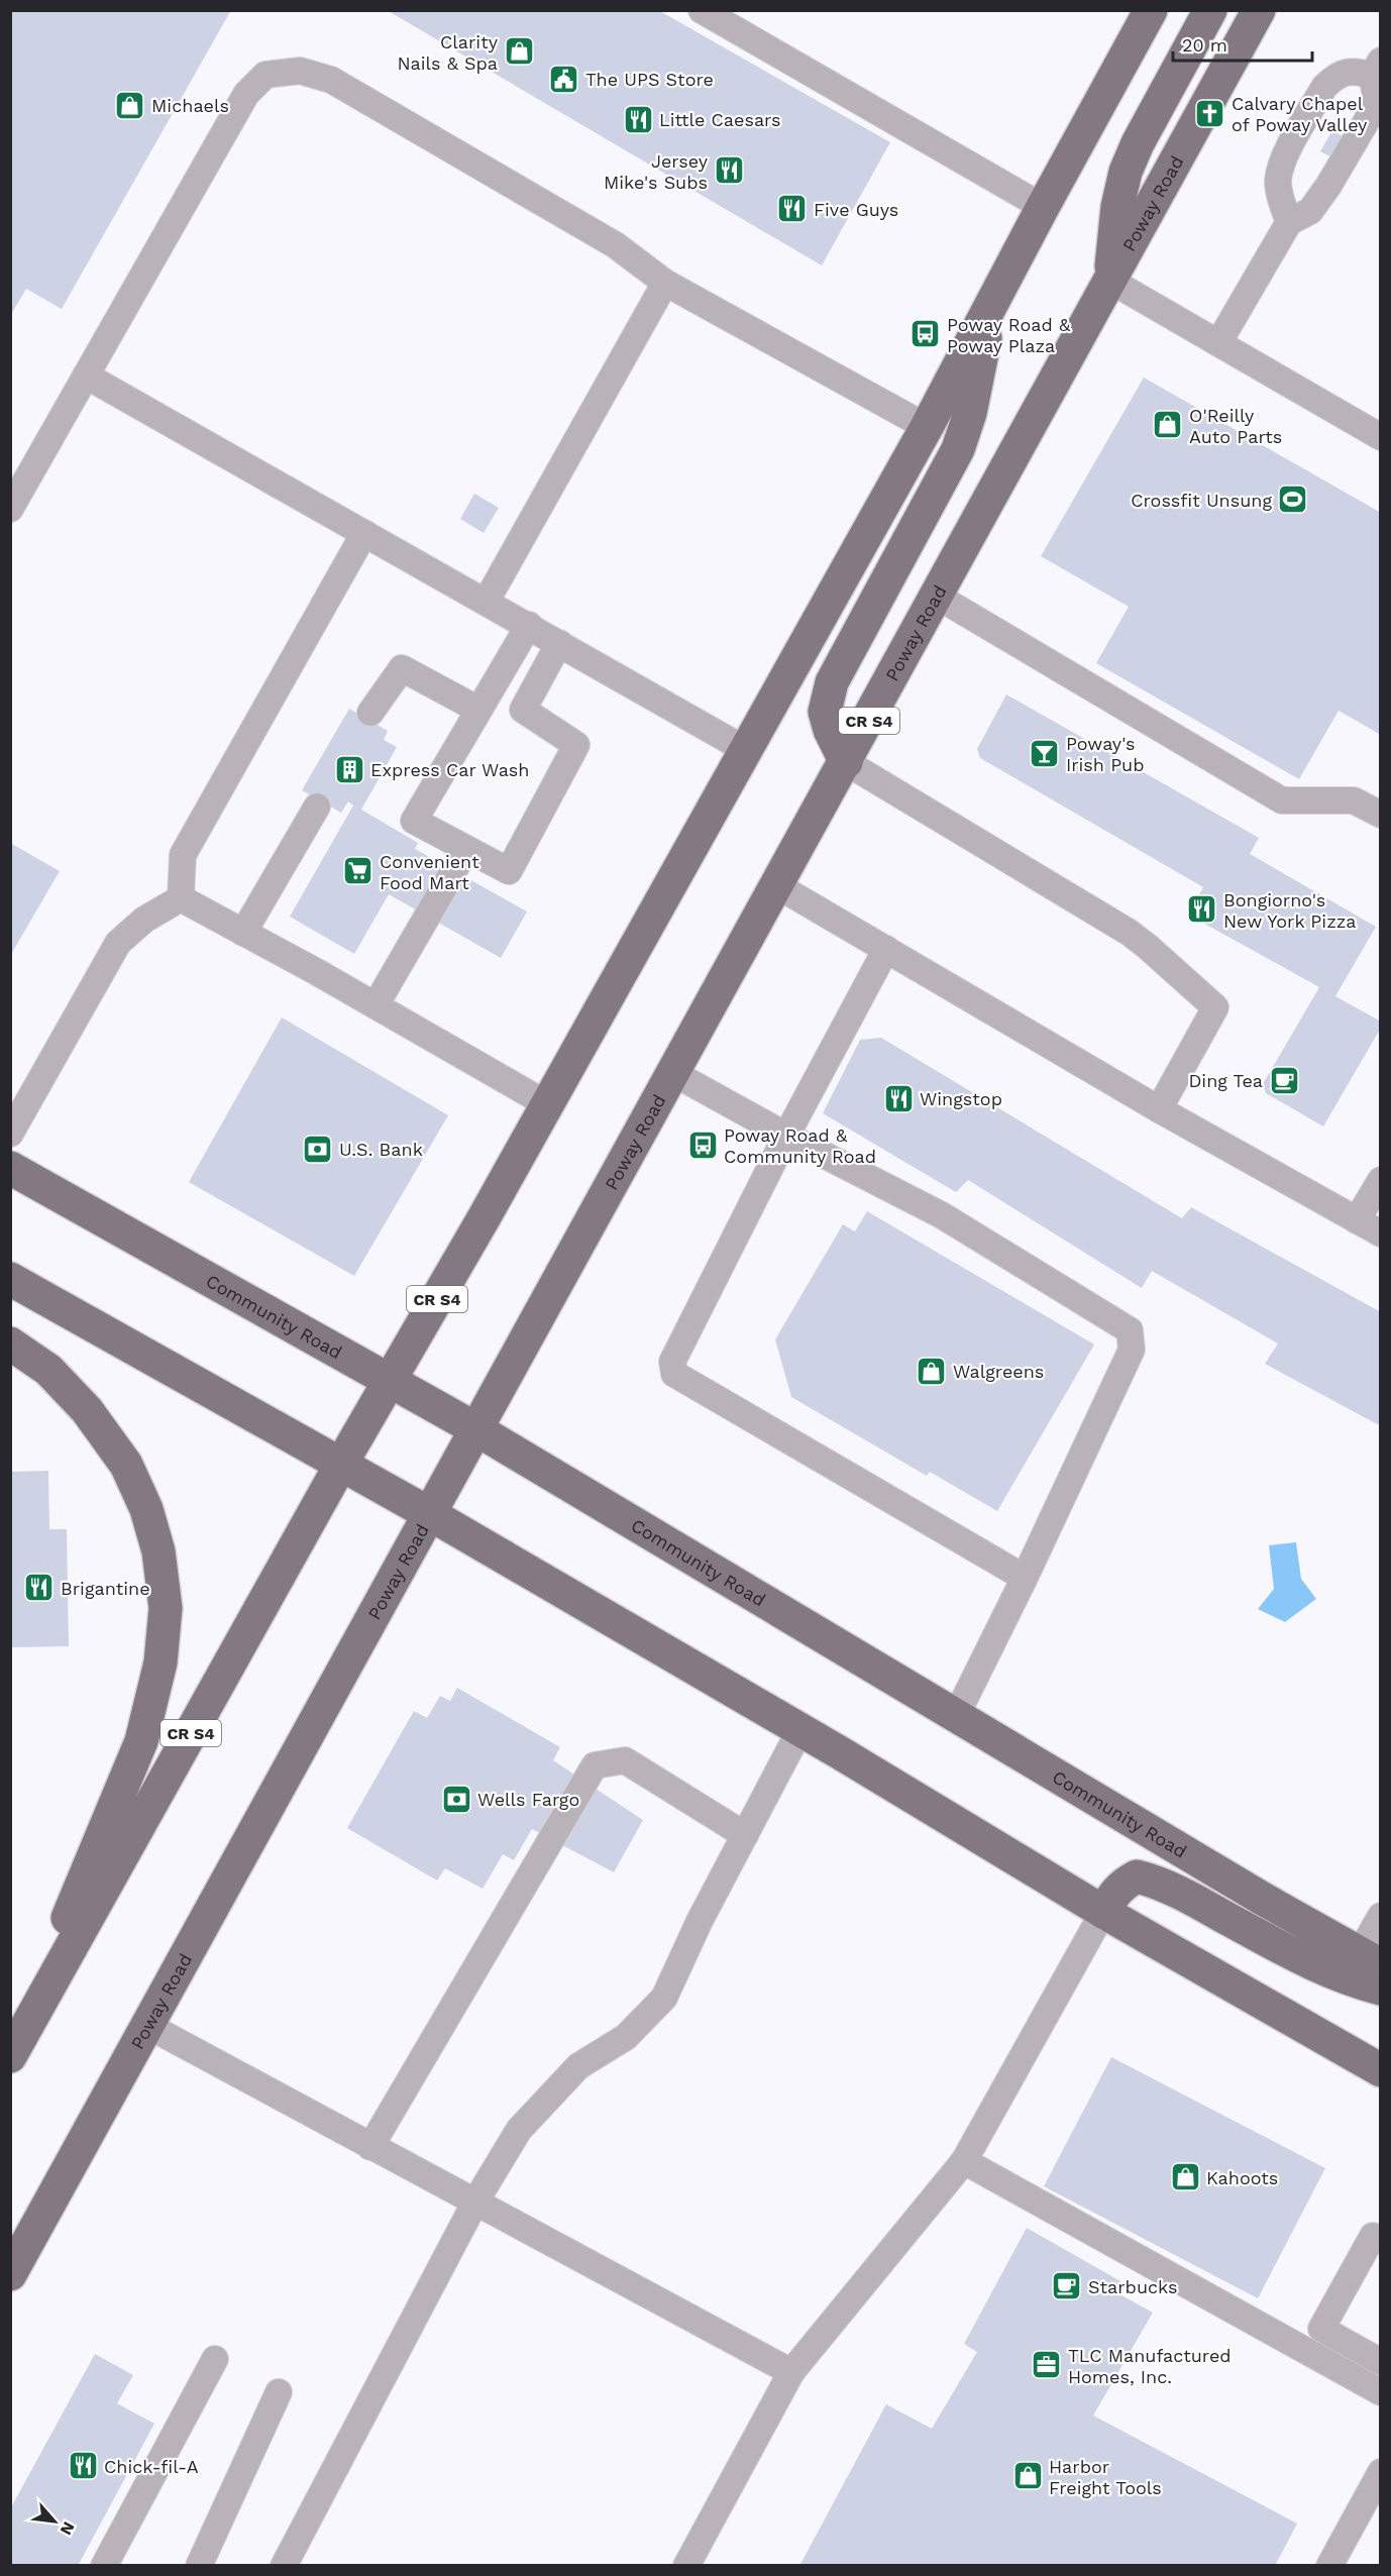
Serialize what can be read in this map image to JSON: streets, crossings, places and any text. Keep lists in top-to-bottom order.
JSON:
{
  "streets": {
    "main road": ["Poway Road", "CR S4", "Community Road"]
  },
  "crossings": [
    ["Poway Road", "Community Road"],
    ["CR S4", "Community Road"]
  ],
  "places": {
    "shop": [
      "Clarity Nails & Spa",
      "Michaels",
      "O'Reilly Auto Parts",
      "Walgreens",
      "Kahoots",
      "Harbor Freight Tools"
    ],
    "public building": ["The UPS Store"],
    "church": ["Calvary Chapel of Poway Valley"],
    "restaurant": [
      "Little Caesars",
      "Jersey Mike's Subs",
      "Five Guys",
      "Bongiorno's New York Pizza",
      "Wingstop",
      "Brigantine",
      "Chick-fil-A"
    ],
    "bus stop": ["Poway Road & Poway Plaza", "Poway Road & Community Road"],
    "sports": ["Crossfit Unsung"],
    "bar": ["Poway's Irish Pub"],
    "building": ["Express Car Wash"],
    "supermarket": ["Convenient Food Mart"],
    "cafe": ["Ding Tea", "Starbucks"],
    "bank": ["U.S. Bank", "Wells Fargo"],
    "office": ["TLC Manufactured Homes, Inc."]
  },
  "scale_bar": "20 m",
  "north": "bottom right"
}
